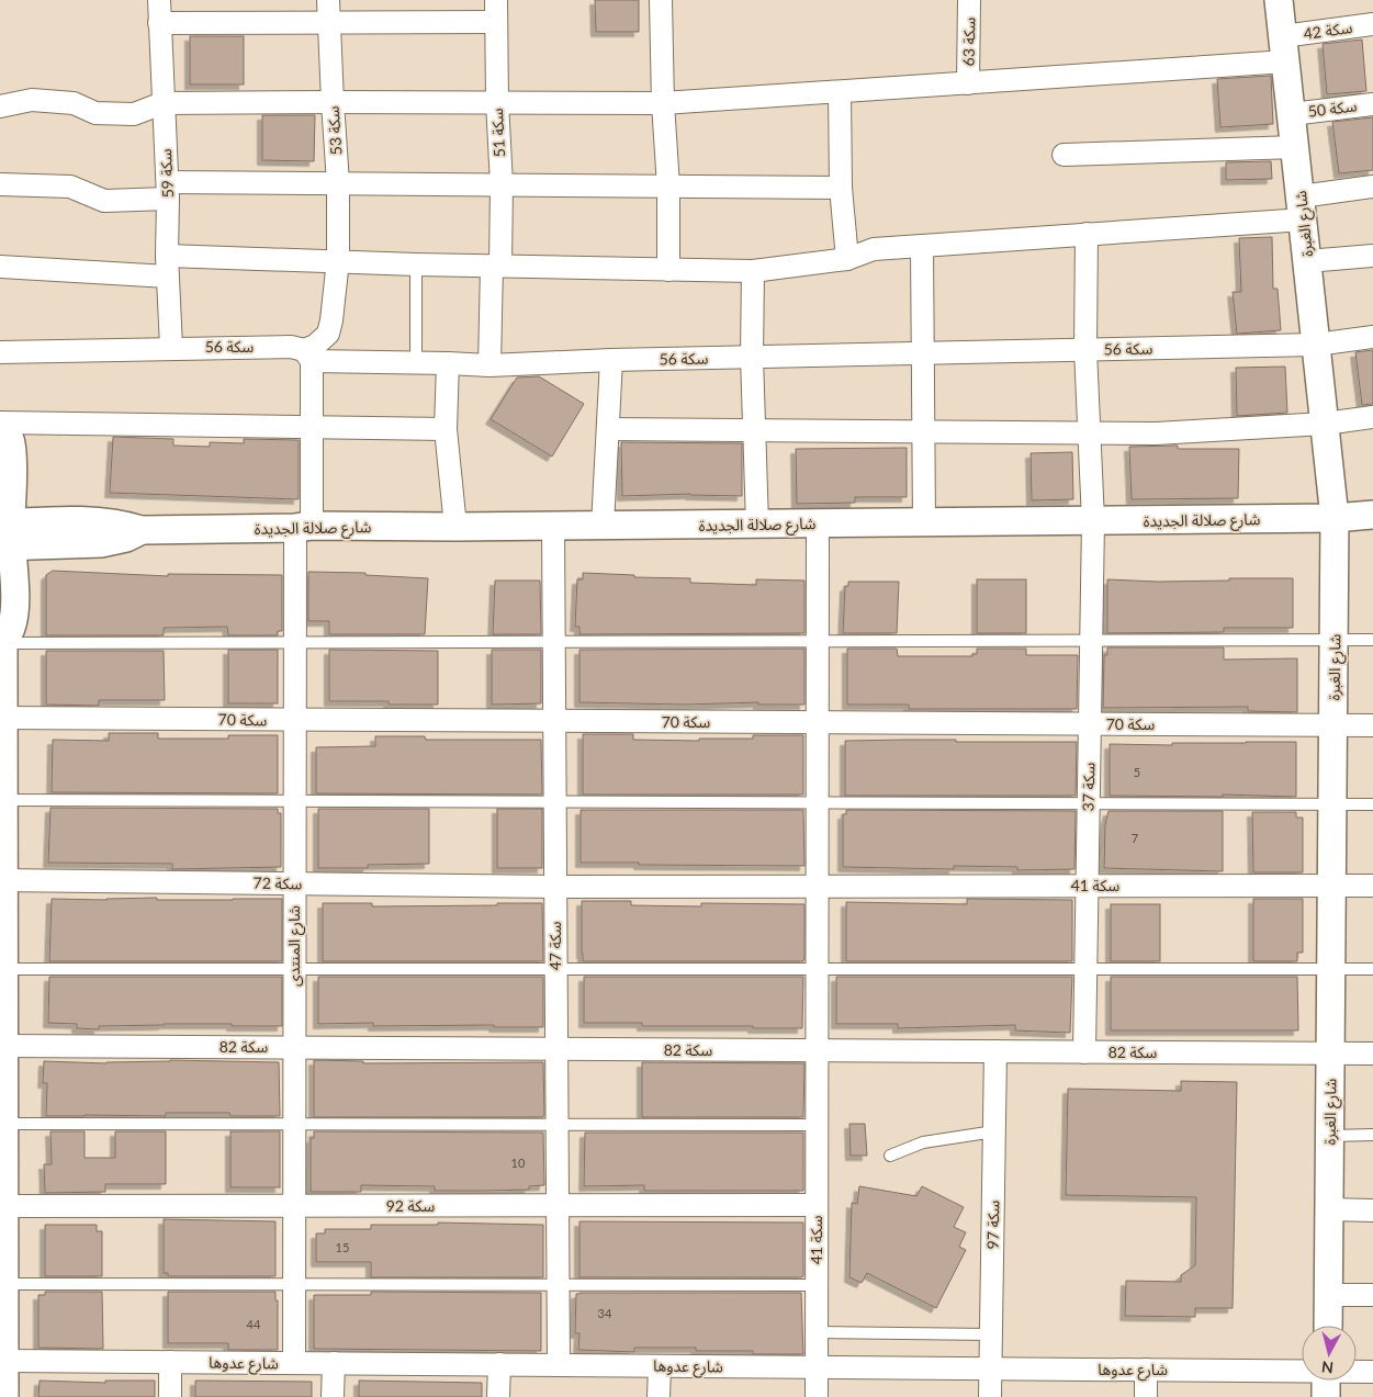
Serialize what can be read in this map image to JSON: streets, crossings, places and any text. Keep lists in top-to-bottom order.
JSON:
{
  "streets": {
    "street": [
      "سكة 42",
      "سكة 63",
      "سكة 50",
      "سكة 53",
      "سكة 51",
      "سكة 59",
      "شارع الغبرة",
      "سكة 56",
      "شارع صلالة الجديدة",
      "سكة 70",
      "سكة 37",
      "سكة 72",
      "سكة 41",
      "شارع المنتدى",
      "سكة 47",
      "سكة 82",
      "سكة 92",
      "سكة 97",
      "شارع عدوها"
    ]
  },
  "crossings": [
    ["سكة 42", "سكة 63"],
    ["سكة 42", "سكة 53"],
    ["سكة 42", "سكة 51"],
    ["سكة 42", "سكة 59"],
    ["سكة 42", "شارع الغبرة"],
    ["سكة 50", "شارع الغبرة"],
    ["سكة 53", "سكة 56"],
    ["سكة 53", "شارع المنتدى"],
    ["سكة 51", "سكة 56"],
    ["سكة 59", "سكة 56"],
    ["شارع الغبرة", "سكة 56"],
    ["شارع الغبرة", "شارع صلالة الجديدة"],
    ["شارع الغبرة", "سكة 70"],
    ["شارع الغبرة", "سكة 41"],
    ["شارع الغبرة", "سكة 82"],
    ["سكة 56", "سكة 37"],
    ["سكة 56", "شارع المنتدى"],
    ["شارع صلالة الجديدة", "سكة 37"],
    ["شارع صلالة الجديدة", "سكة 41"],
    ["شارع صلالة الجديدة", "شارع المنتدى"],
    ["شارع صلالة الجديدة", "سكة 47"],
    ["سكة 70", "سكة 37"],
    ["سكة 70", "سكة 41"],
    ["سكة 70", "شارع المنتدى"],
    ["سكة 70", "سكة 47"],
    ["سكة 37", "سكة 41"],
    ["سكة 37", "سكة 82"],
    ["سكة 72", "سكة 41"],
    ["سكة 72", "شارع المنتدى"],
    ["سكة 72", "سكة 47"],
    ["سكة 41", "سكة 47"],
    ["سكة 41", "سكة 82"],
    ["سكة 41", "سكة 92"],
    ["سكة 41", "شارع عدوها"],
    ["شارع المنتدى", "سكة 82"],
    ["شارع المنتدى", "سكة 92"],
    ["شارع المنتدى", "شارع عدوها"],
    ["سكة 47", "سكة 82"],
    ["سكة 47", "سكة 92"],
    ["سكة 47", "شارع عدوها"],
    ["سكة 82", "سكة 97"],
    ["سكة 97", "شارع عدوها"]
  ],
  "house_numbers": [
    "5",
    "7",
    "10",
    "15",
    "34",
    "44"
  ],
  "north": "bottom"
}
